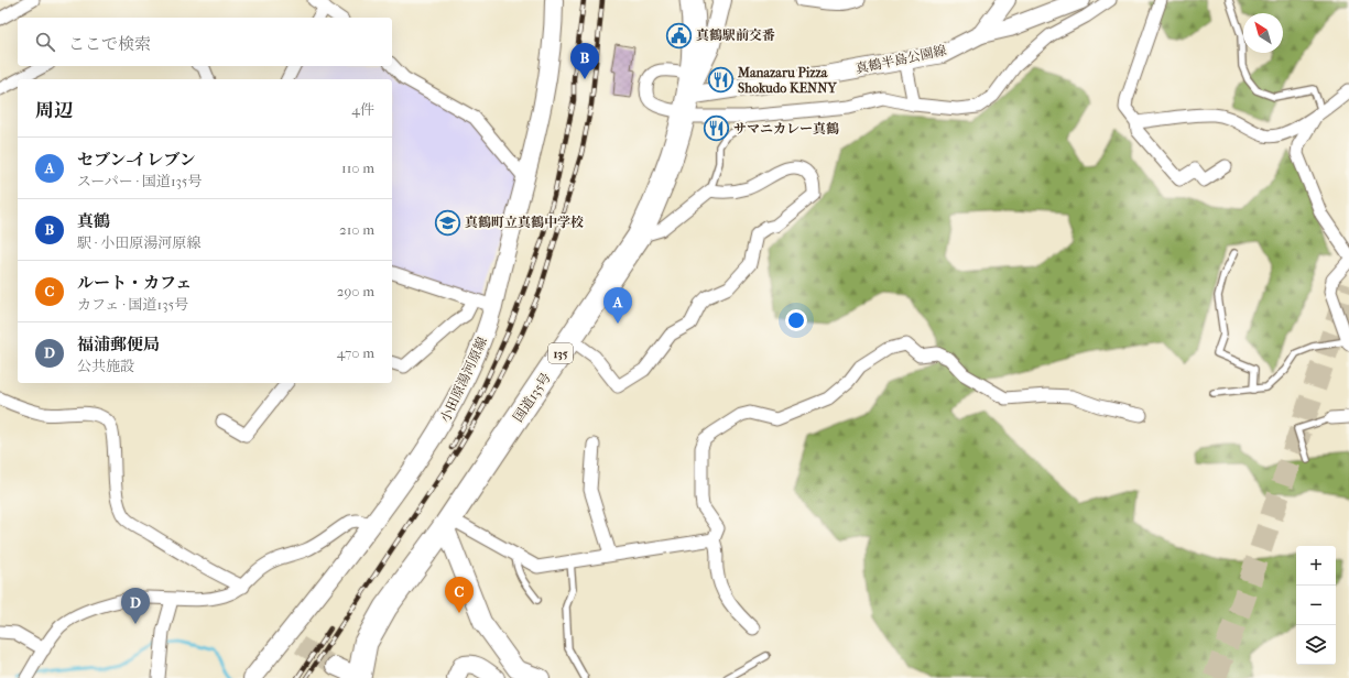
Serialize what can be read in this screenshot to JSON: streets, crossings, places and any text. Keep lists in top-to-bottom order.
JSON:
{
  "streets": {
    "highway": ["135", "国道135号"],
    "main road": ["真鶴半島公園線", "小田原湯河原線"]
  },
  "crossings": [
    ["真鶴半島公園線", "国道135号"]
  ],
  "places": {
    "public building": ["真鶴駅前交番"],
    "restaurant": ["Manazaru Pizza Shokudo KENNY", "サマニカレー真鶴"],
    "school or university": ["真鶴町立真鶴中学校"]
  },
  "north": "top left",
  "page": {
    "search": "ここで検索",
    "pins": [
      "B",
      "A",
      "C",
      "D"
    ],
    "heading": ["周辺", "4件"],
    "list": [
      {
        "mark": "A",
        "name": "セブン-イレブン",
        "note": "スーパー · 国道135号",
        "value": "110 m"
      },
      {
        "mark": "B",
        "name": "真鶴",
        "note": "駅 · 小田原湯河原線",
        "value": "210 m"
      },
      {
        "mark": "C",
        "name": "ルート・カフェ",
        "note": "カフェ · 国道135号",
        "value": "290 m"
      },
      {
        "mark": "D",
        "name": "福浦郵便局",
        "note": "公共施設",
        "value": "470 m"
      }
    ],
    "map_buttons": ["+", "−"]
  }
}
